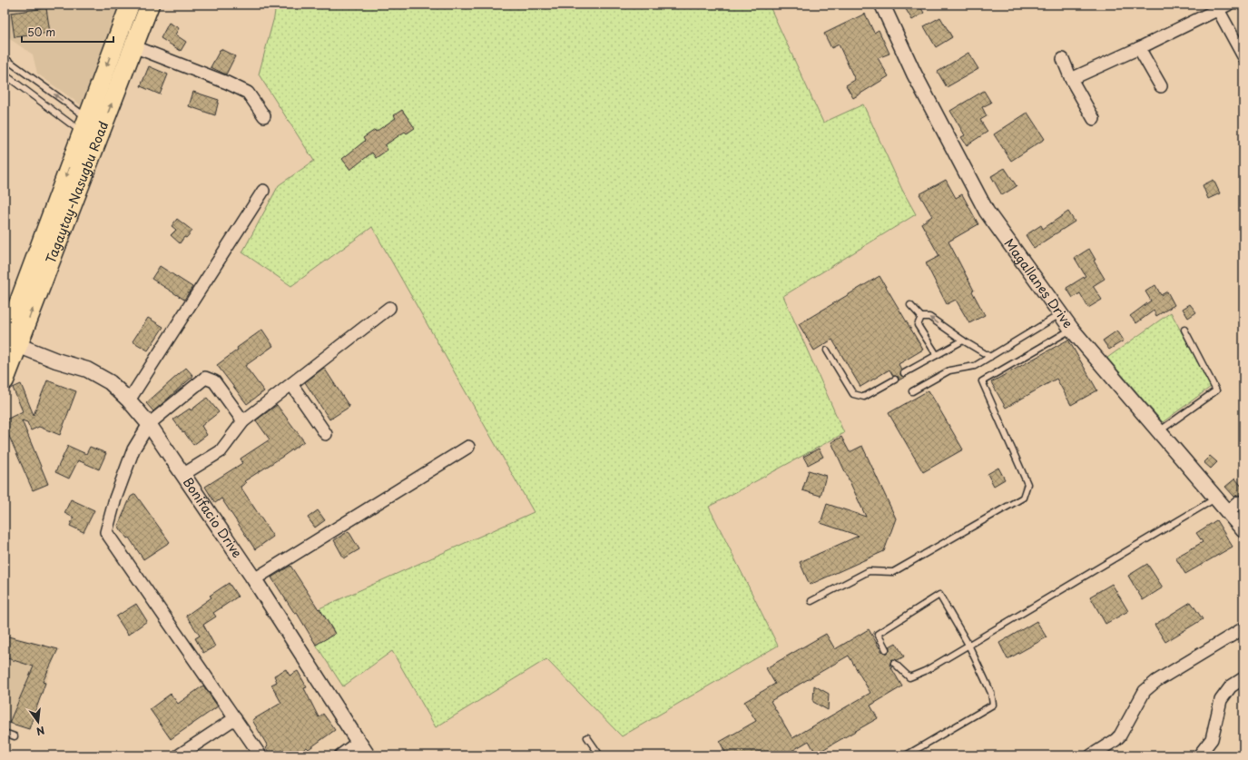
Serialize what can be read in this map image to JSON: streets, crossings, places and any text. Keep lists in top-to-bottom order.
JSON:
{
  "streets": {
    "main road": ["Tagaytay-Nasugbu Road"],
    "street": ["Magallanes Drive", "Bonifacio Drive"]
  },
  "crossings": [
    ["Tagaytay-Nasugbu Road", "Bonifacio Drive"]
  ],
  "scale_bar": "50 m",
  "north": "bottom"
}
